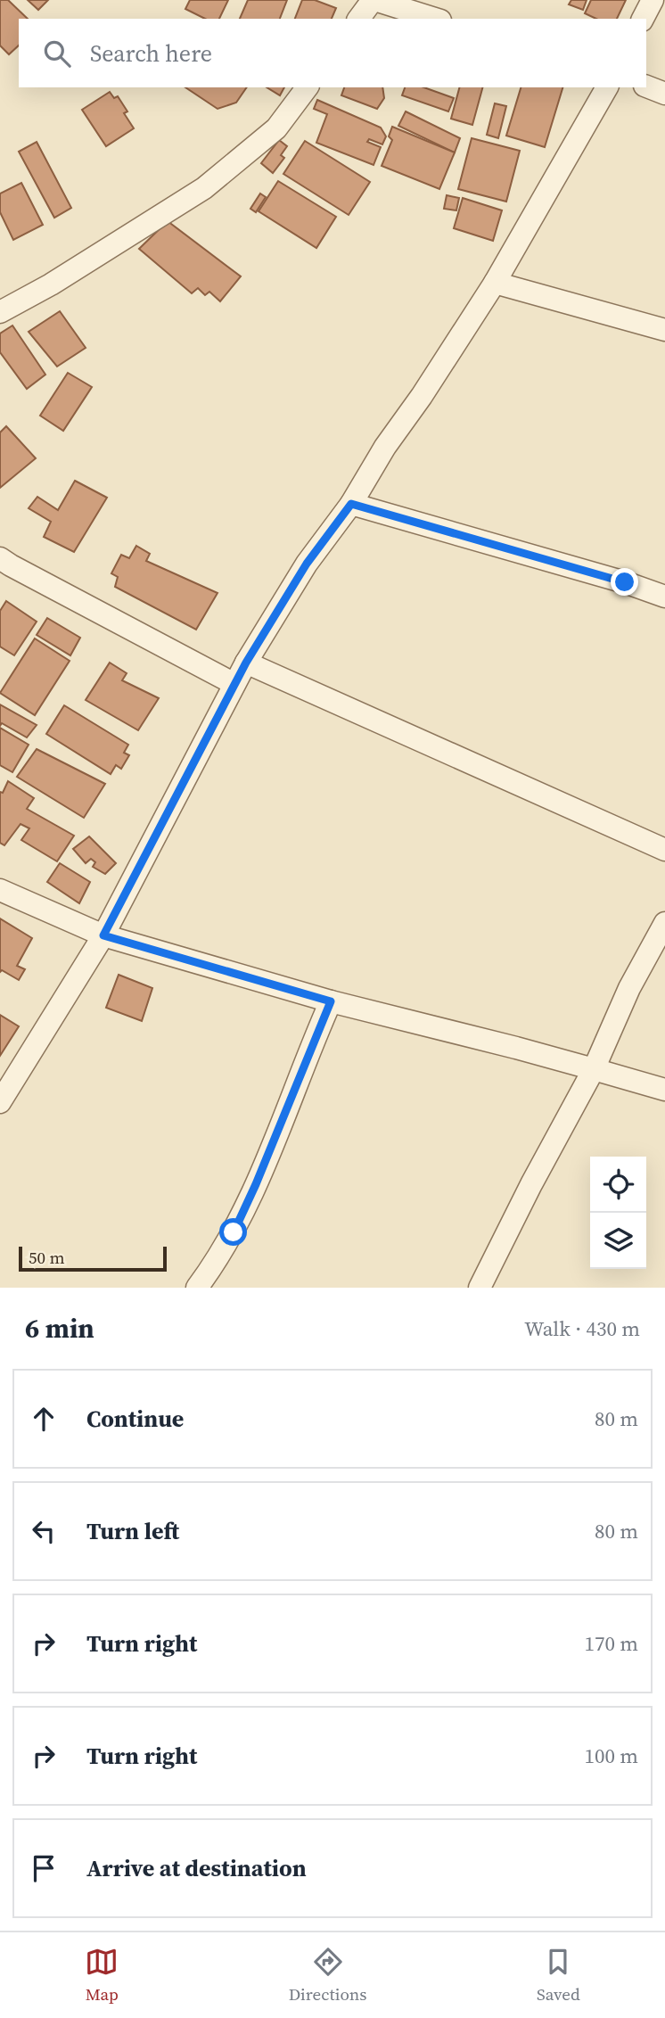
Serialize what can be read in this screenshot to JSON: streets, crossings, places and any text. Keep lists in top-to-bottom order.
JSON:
{
  "scale_bar": "50 m",
  "page": {
    "search": "Search here",
    "scale": "50 m",
    "heading": ["6 min", "Walk · 430 m"],
    "list": [
      ["Continue", "80 m"],
      ["Turn left", "80 m"],
      ["Turn right", "170 m"],
      ["Turn right", "100 m"],
      "Arrive at destination"
    ],
    "nav": ["Map", "Directions", "Saved"]
  }
}
